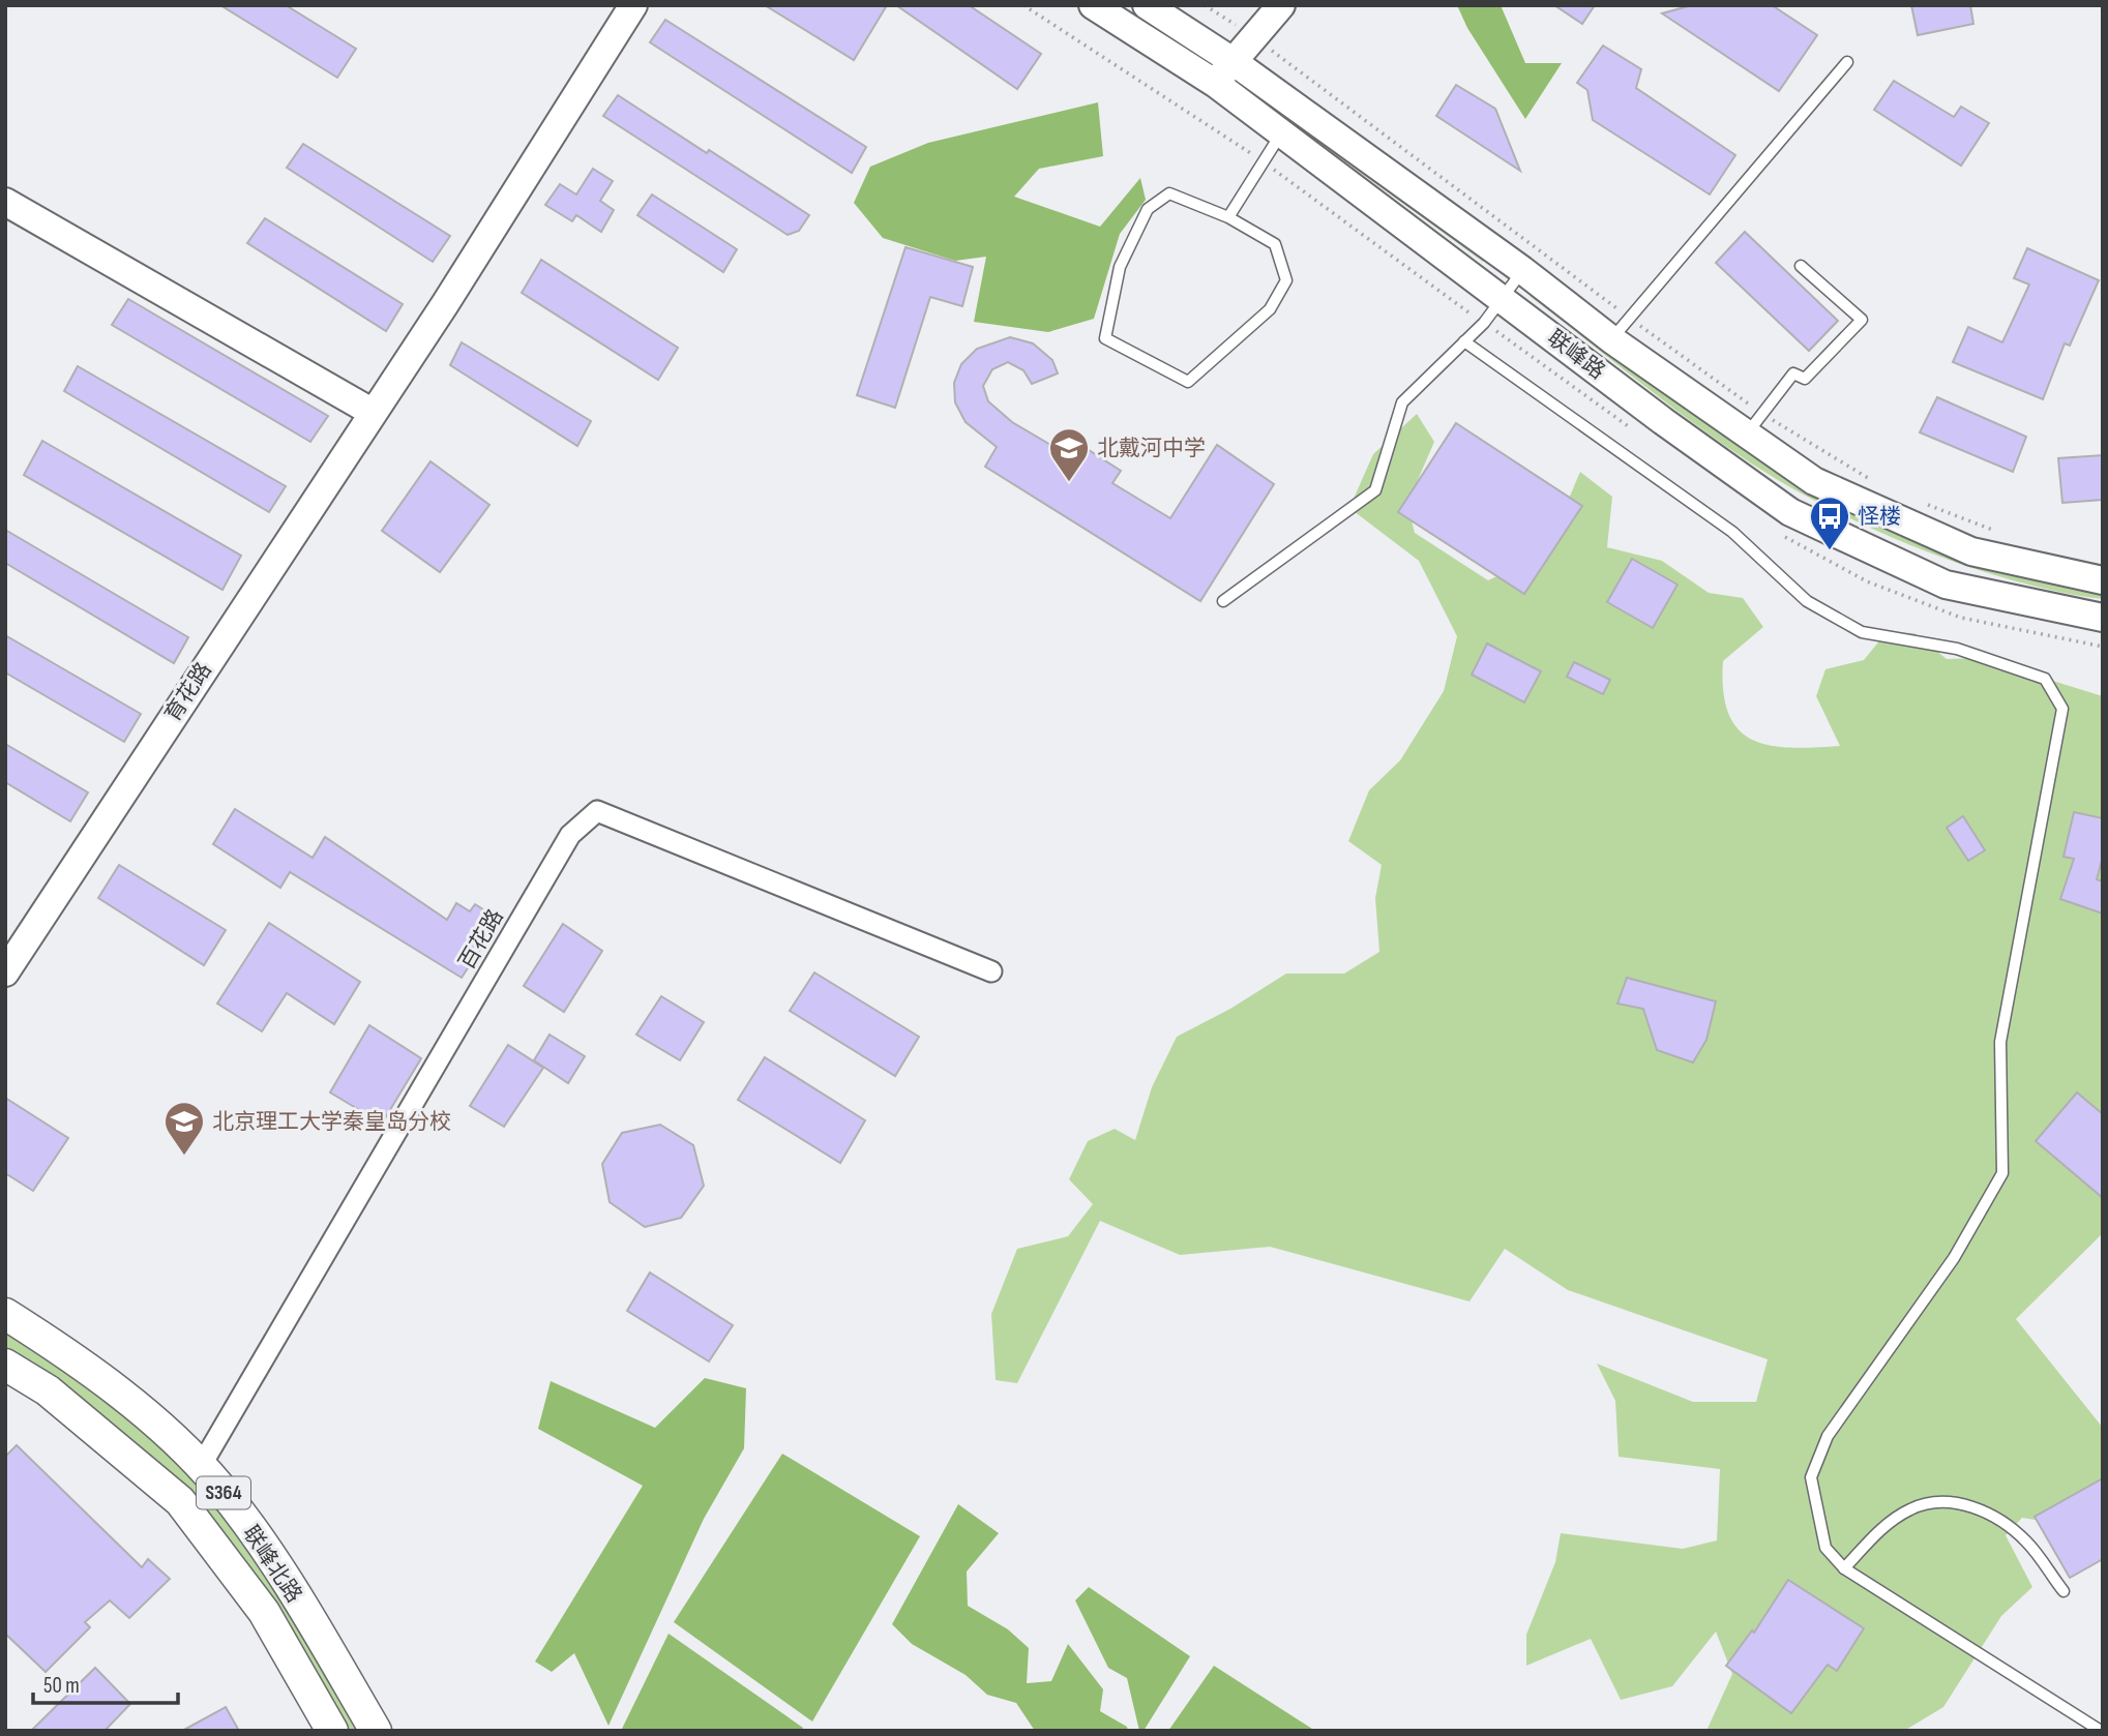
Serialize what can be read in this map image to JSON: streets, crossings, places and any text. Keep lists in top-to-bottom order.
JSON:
{
  "streets": {
    "main road": [
      "联峰路",
      "育花路",
      "S364",
      "联峰北路"
    ],
    "street": ["百花路"]
  },
  "crossings": [
    ["百花路", "联峰北路"]
  ],
  "places": {
    "school or university": ["北戴河中学", "北京理工大学秦皇岛分校"],
    "bus stop": ["怪楼"]
  },
  "scale_bar": "50 m"
}
